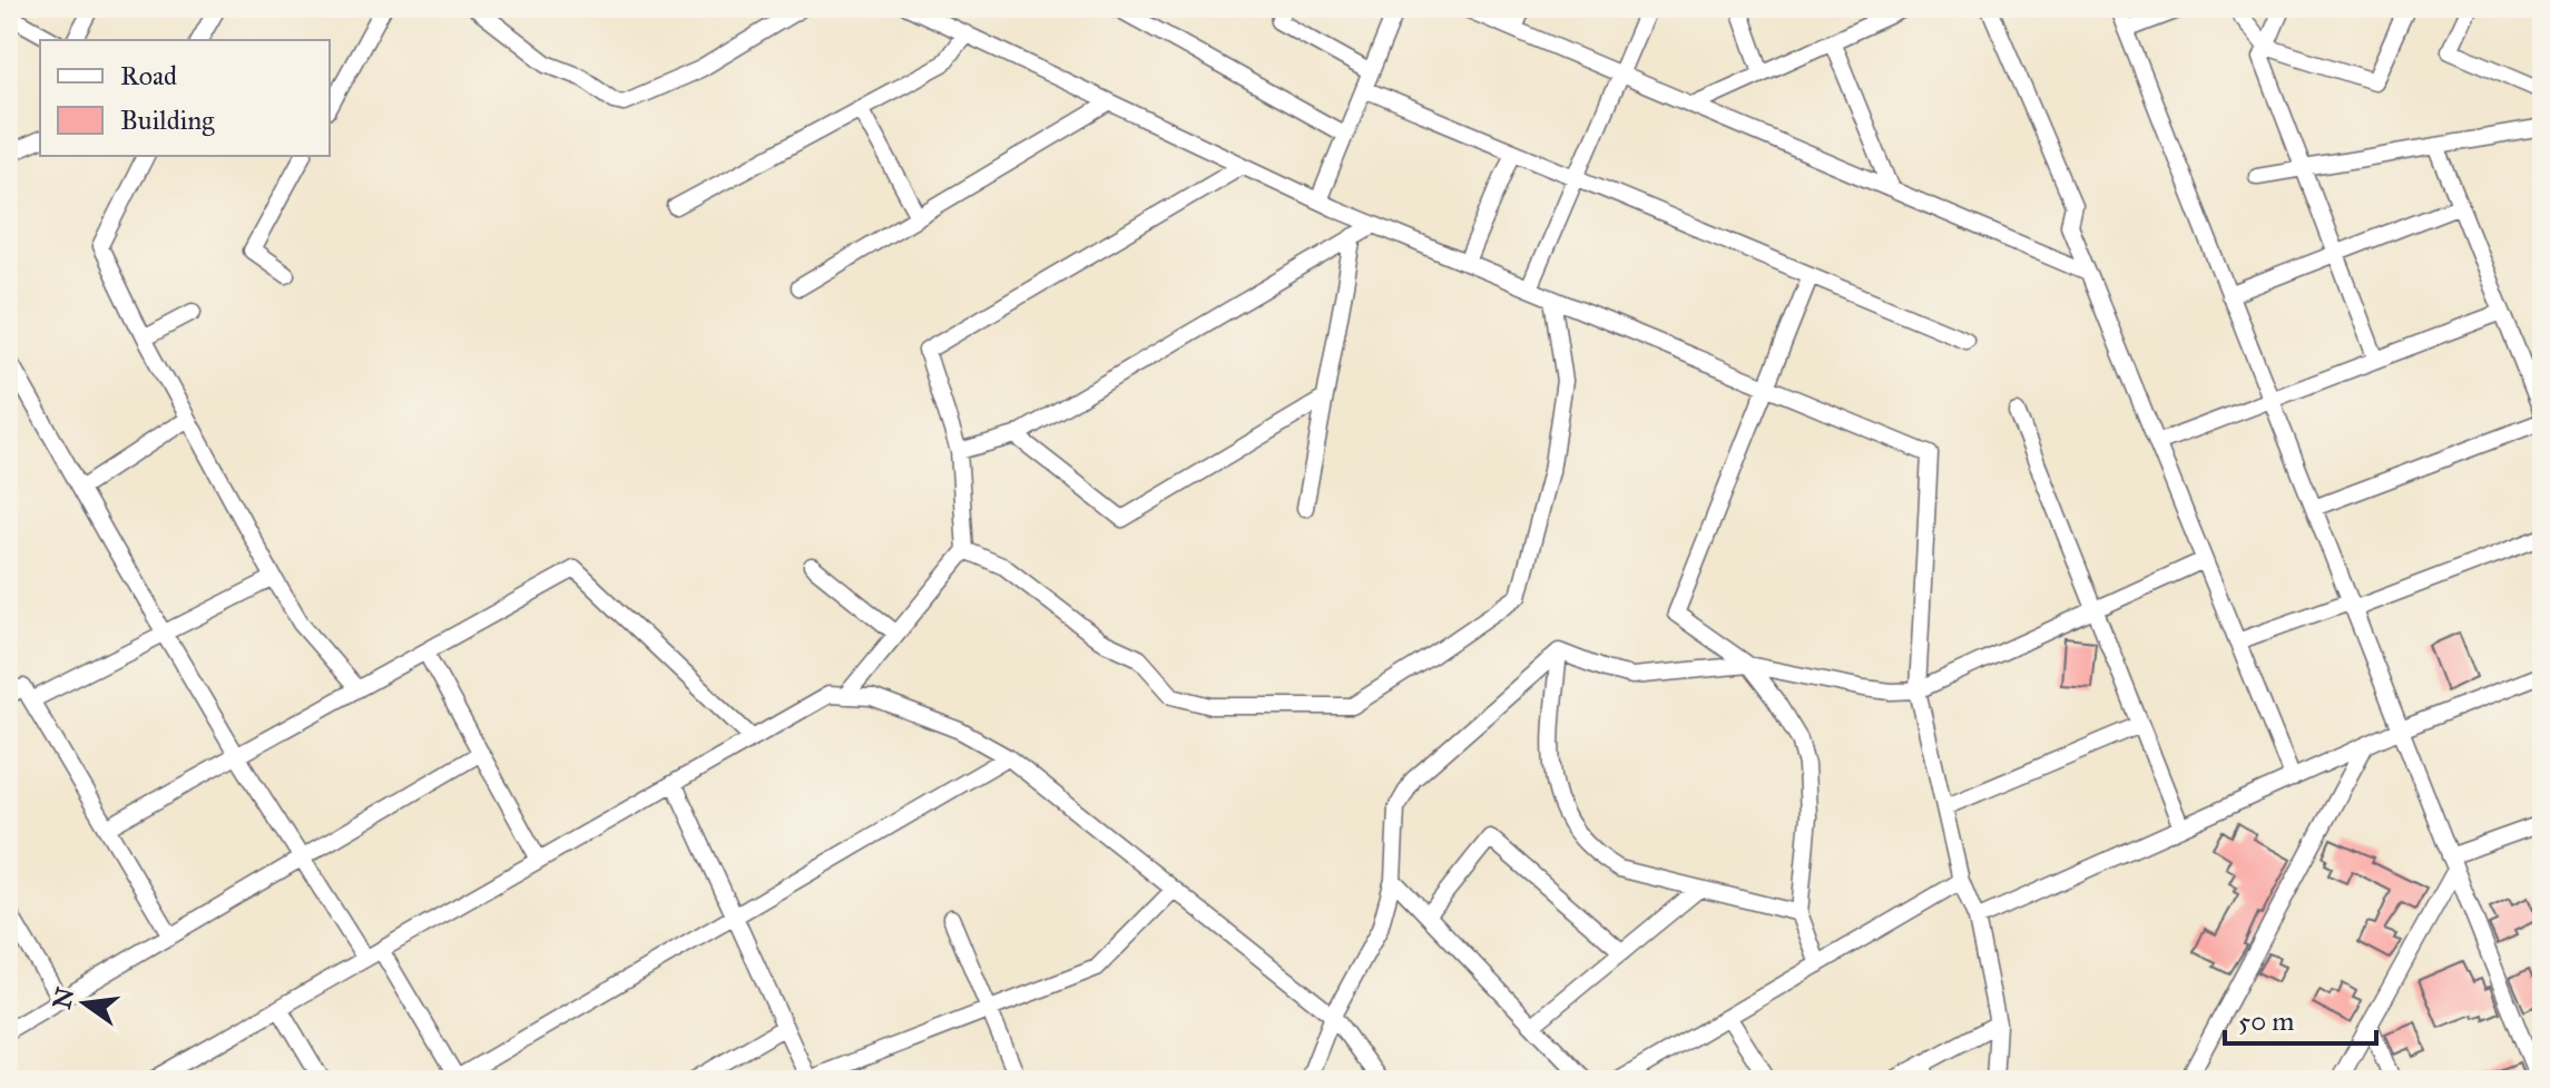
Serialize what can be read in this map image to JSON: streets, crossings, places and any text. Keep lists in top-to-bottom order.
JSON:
{
  "legend": ["Road", "Building"],
  "scale_bar": "50 m",
  "north": "left"
}
